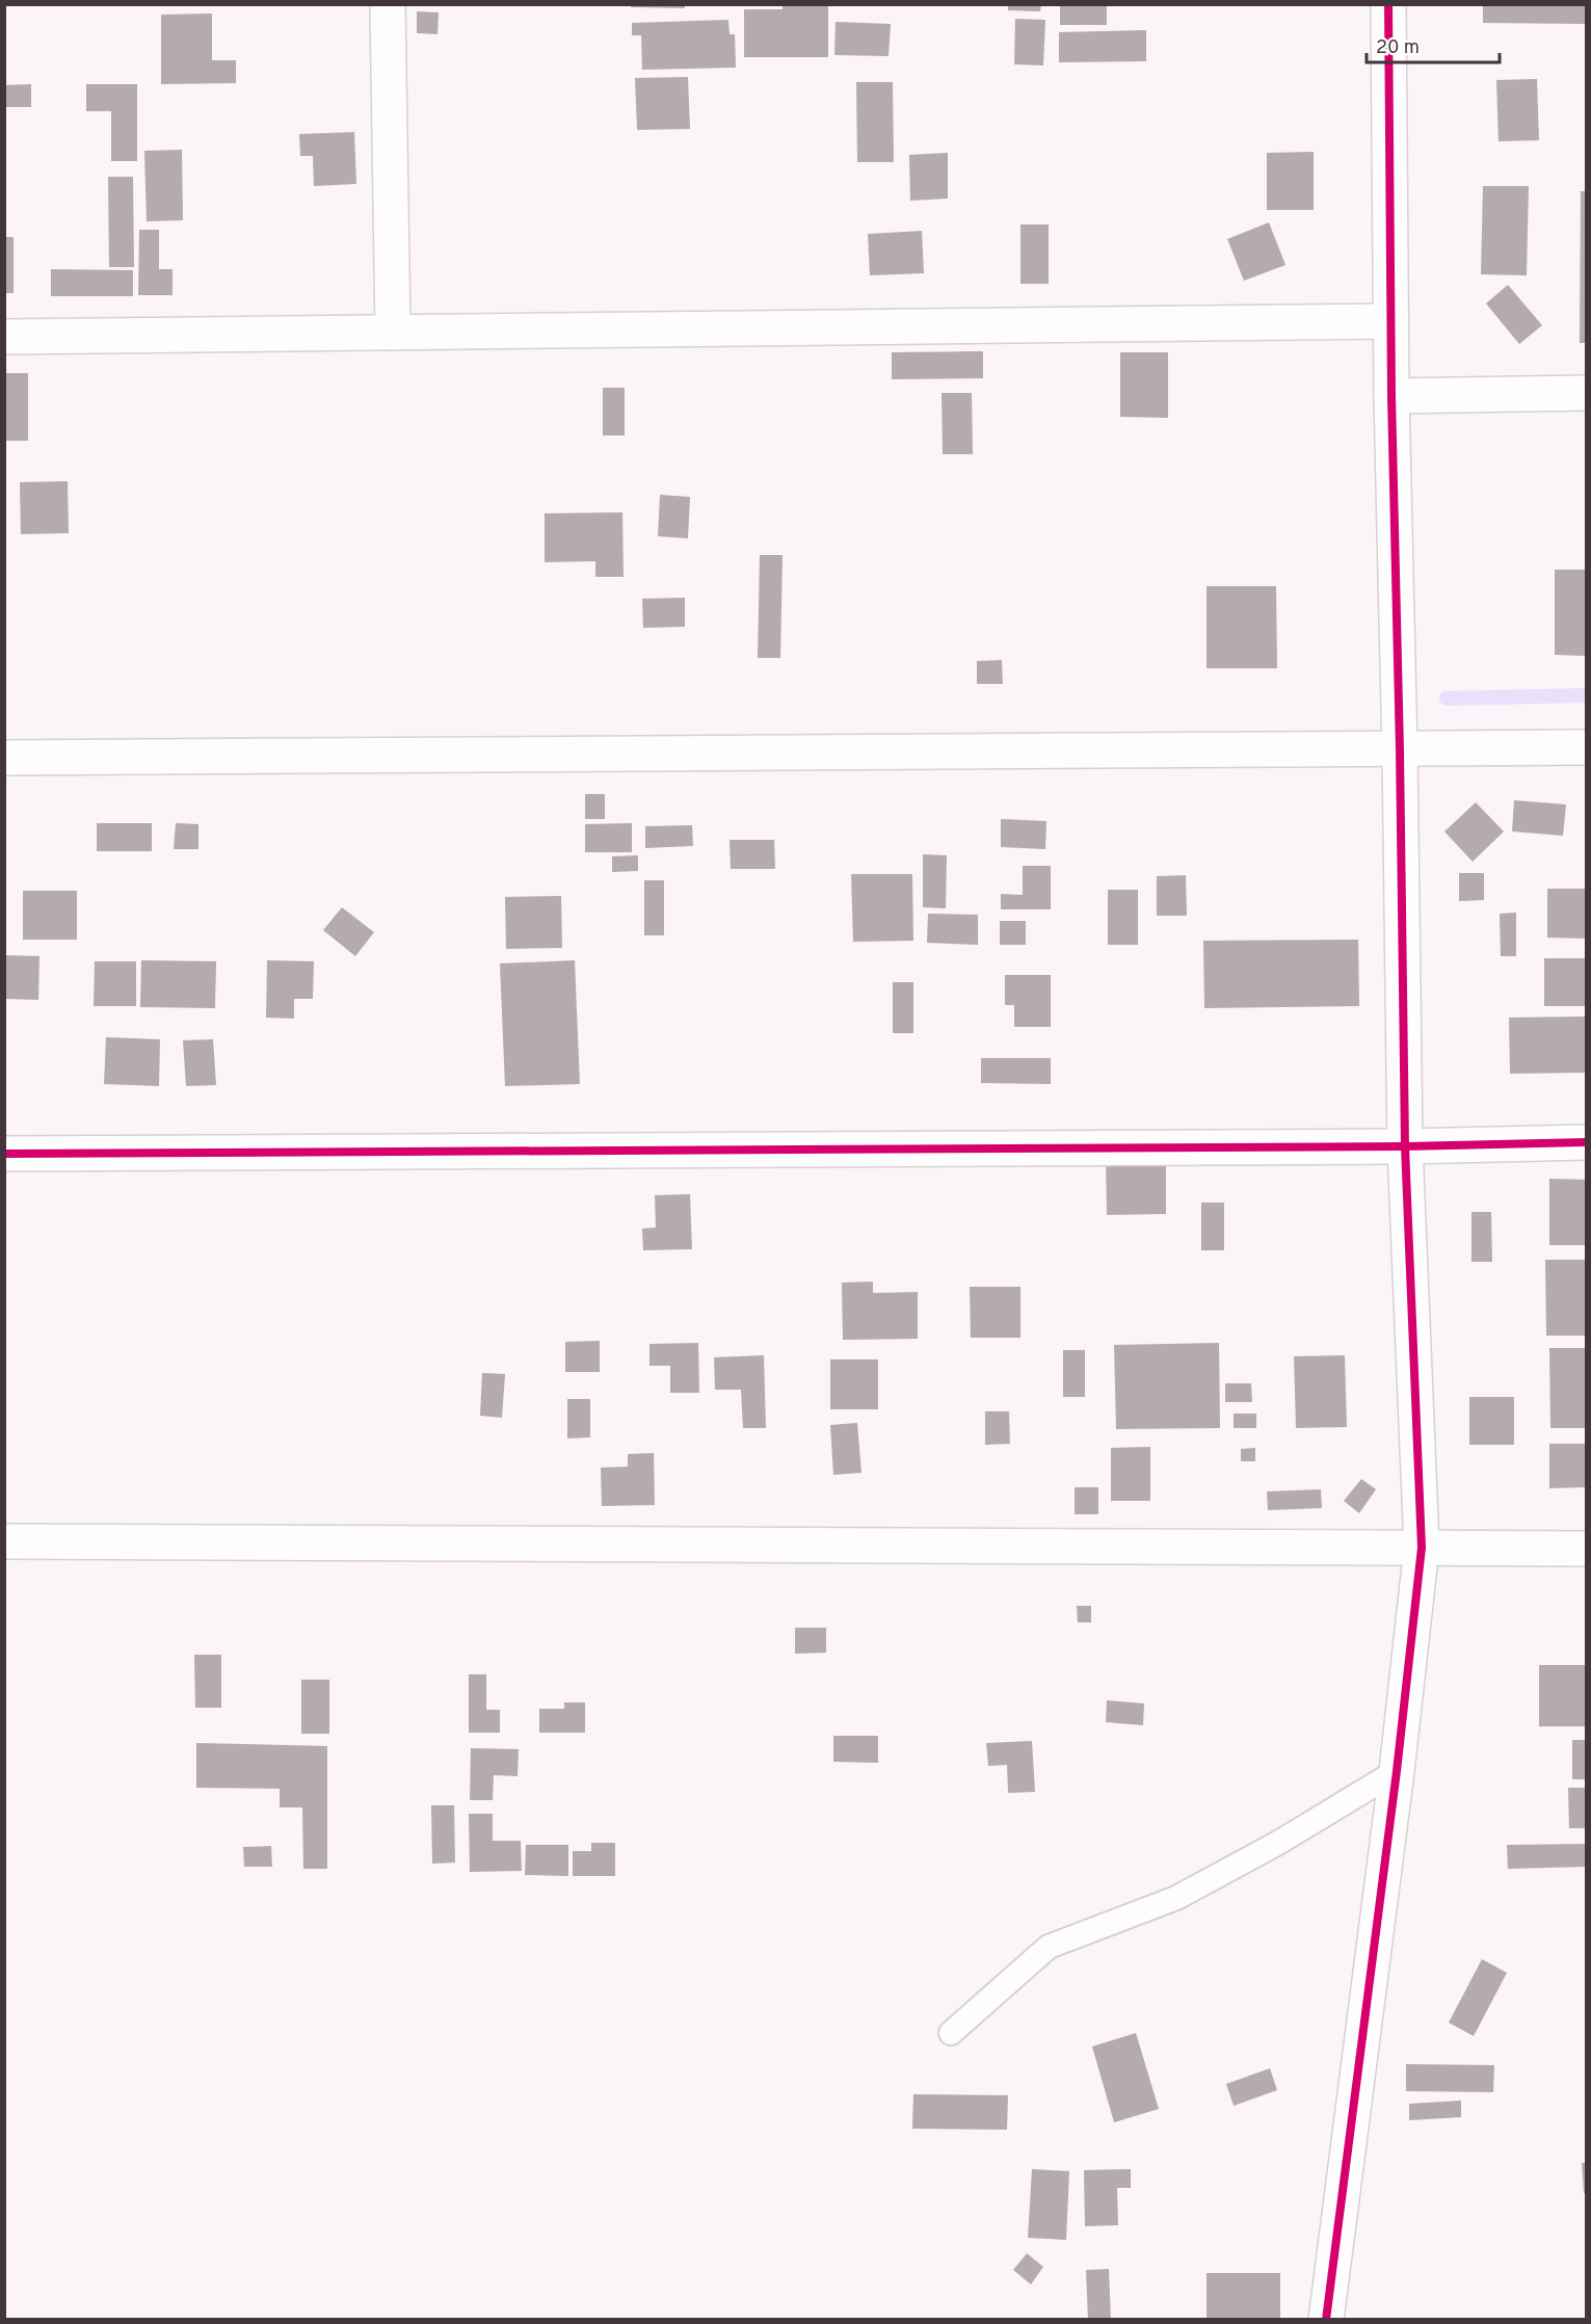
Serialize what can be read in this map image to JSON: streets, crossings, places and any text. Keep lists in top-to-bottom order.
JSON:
{
  "scale_bar": "20 m"
}
